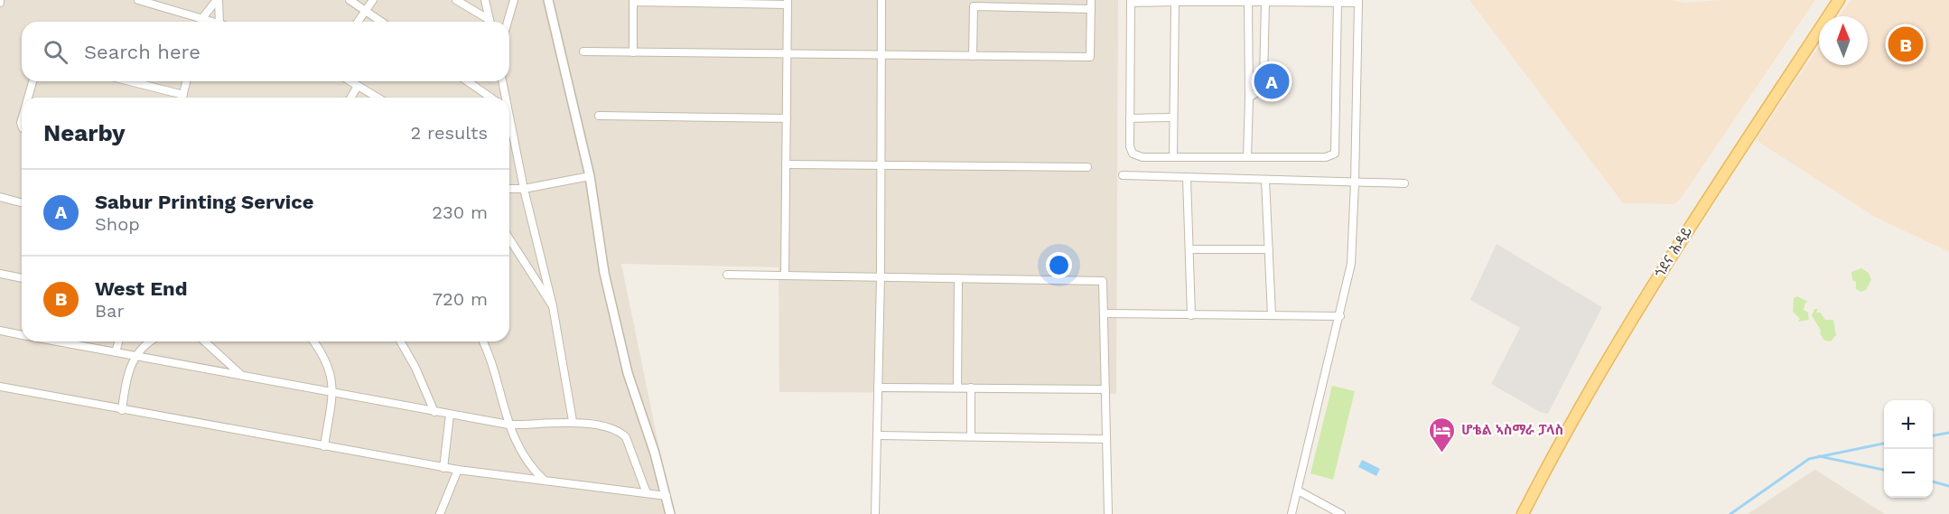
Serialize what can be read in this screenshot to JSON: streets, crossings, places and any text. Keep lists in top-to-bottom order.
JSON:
{
  "streets": {
    "main road": ["ጎደና ሕዳይ"]
  },
  "places": {
    "hotel": ["ሆቴል ኣስማራ ፓላስ"]
  },
  "north": "top",
  "page": {
    "search": "Search here",
    "pins": ["B", "A"],
    "heading": ["Nearby", "2 results"],
    "list": [
      {
        "mark": "A",
        "name": "Sabur Printing Service",
        "note": "Shop",
        "value": "230 m"
      },
      {
        "mark": "B",
        "name": "West End",
        "note": "Bar",
        "value": "720 m"
      }
    ],
    "map_buttons": ["+", "−"]
  }
}
